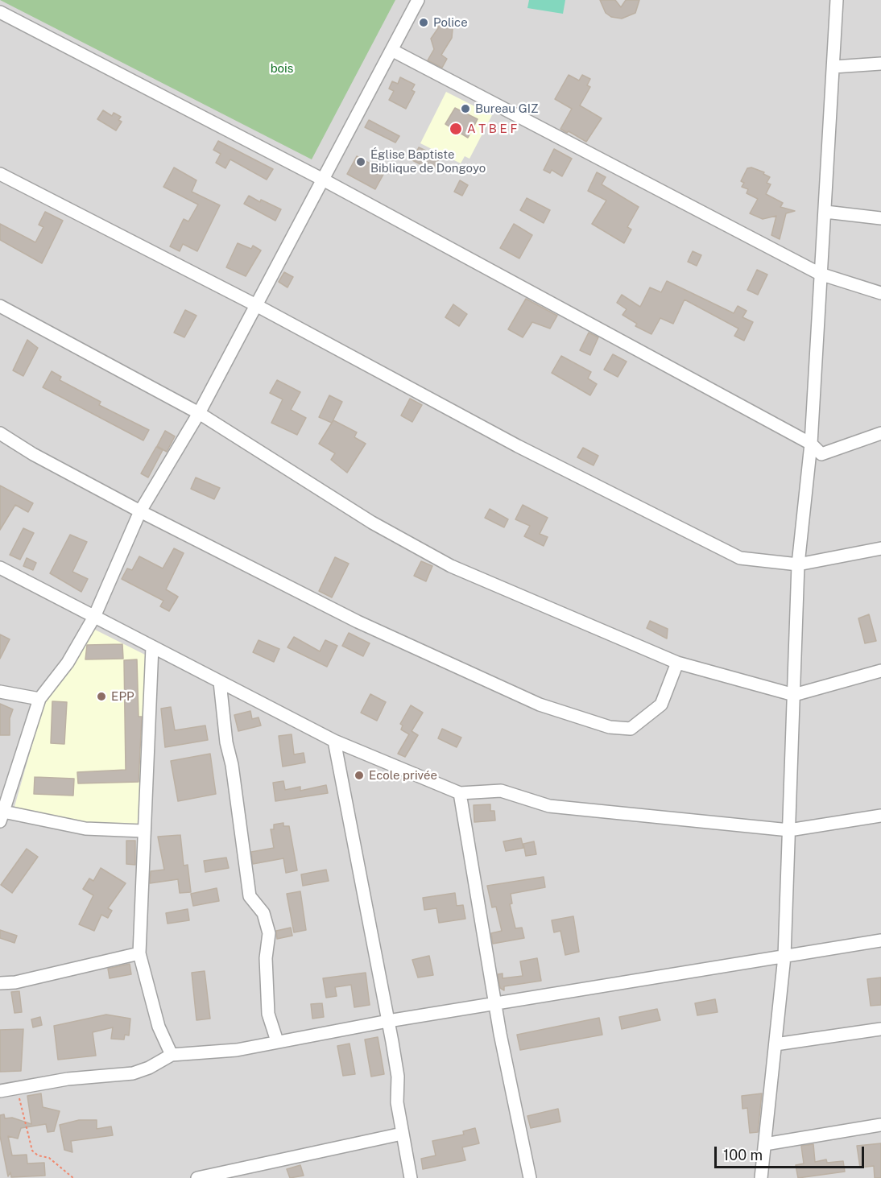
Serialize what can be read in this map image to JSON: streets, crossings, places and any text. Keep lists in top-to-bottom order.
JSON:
{
  "parks": ["bois"],
  "places": [
    "Police",
    "Bureau GIZ",
    "A T B E F",
    "Église Baptiste Biblique de Dongoyo",
    "EPP",
    "Ecole privée"
  ],
  "scale_bar": "100 m"
}
